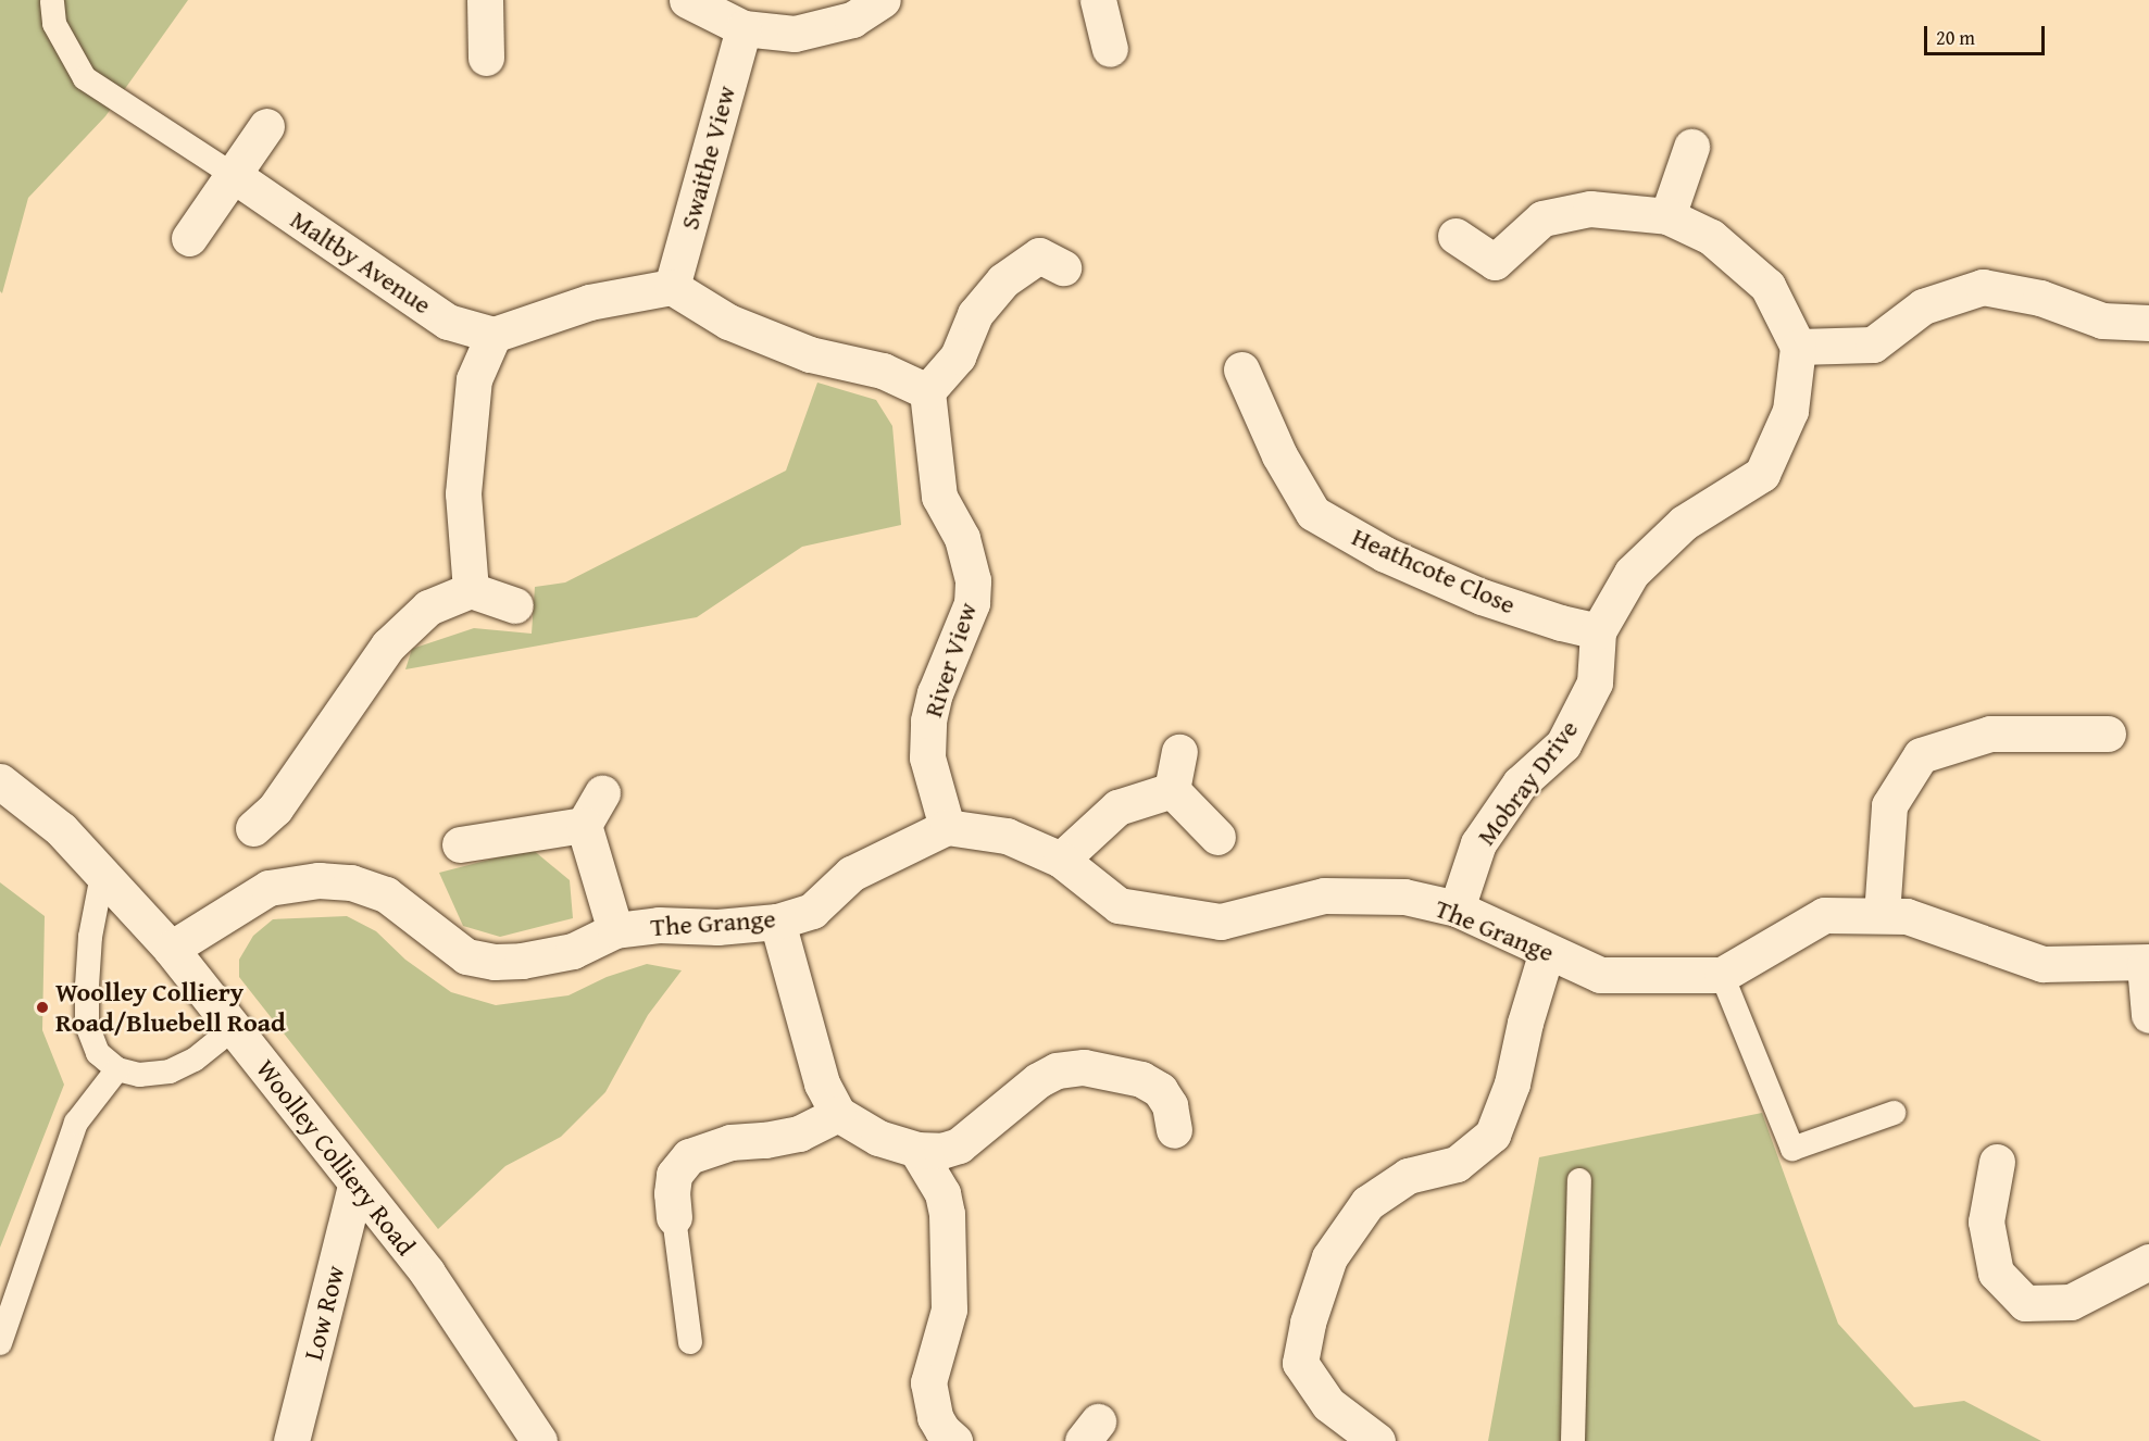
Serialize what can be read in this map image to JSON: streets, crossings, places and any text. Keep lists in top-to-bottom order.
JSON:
{
  "streets": {
    "street": [
      "Swaithe View",
      "Maltby Avenue",
      "Heathcote Close",
      "River View",
      "Mobray Drive",
      "The Grange",
      "Woolley Colliery Road",
      "Low Row"
    ]
  },
  "crossings": [
    ["Heathcote Close", "Mobray Drive"],
    ["River View", "The Grange"],
    ["Mobray Drive", "The Grange"],
    ["The Grange", "Woolley Colliery Road"],
    ["Woolley Colliery Road", "Low Row"]
  ],
  "places": ["Woolley Colliery Road/Bluebell Road"],
  "scale_bar": "20 m"
}
